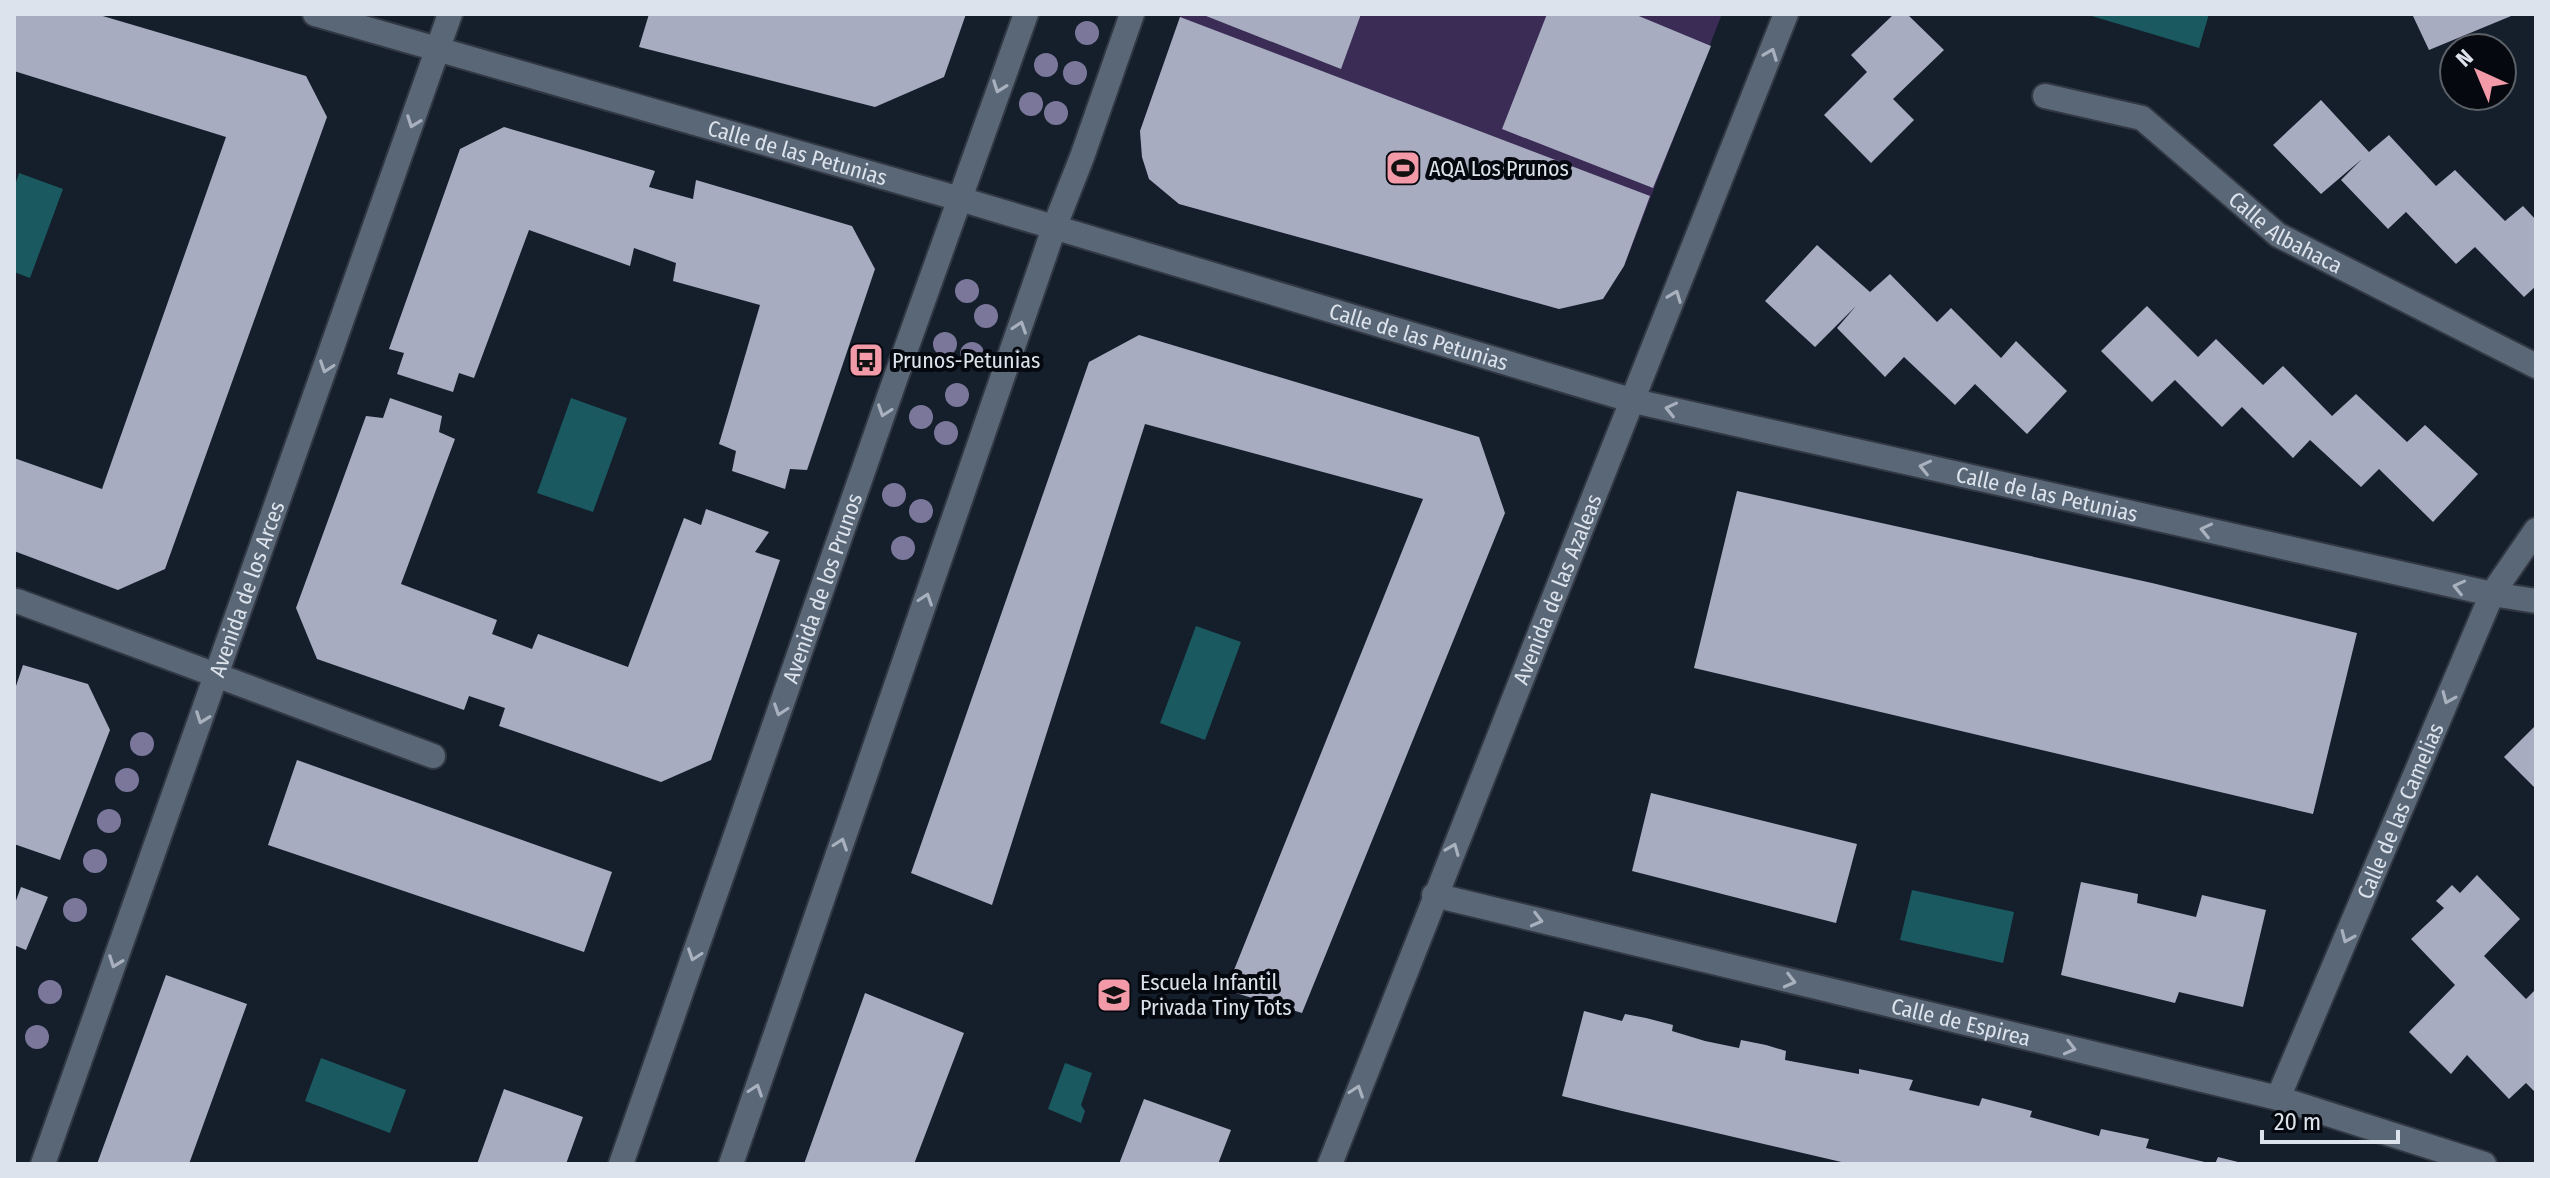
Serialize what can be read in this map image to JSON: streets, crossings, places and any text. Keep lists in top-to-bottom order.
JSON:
{
  "streets": {
    "street": [
      "Calle de las Petunias",
      "Calle Albahaca",
      "Avenida de los Prunos",
      "Avenida de los Arces",
      "Avenida de las Azaleas",
      "Calle de las Camelias",
      "Calle de Espirea"
    ]
  },
  "crossings": [
    ["Calle de las Petunias", "Avenida de los Prunos"],
    ["Calle de las Petunias", "Avenida de los Arces"],
    ["Calle de las Petunias", "Avenida de las Azaleas"],
    ["Calle de las Petunias", "Calle de las Camelias"],
    ["Avenida de las Azaleas", "Calle de Espirea"],
    ["Calle de las Camelias", "Calle de Espirea"]
  ],
  "one_way": [
    "Calle de las Petunias",
    "Avenida de los Arces",
    "Avenida de las Azaleas",
    "Calle de las Camelias",
    "Calle de Espirea"
  ],
  "places": {
    "sports": ["AQA Los Prunos"],
    "bus stop": ["Prunos-Petunias"],
    "school or university": ["Escuela Infantil Privada Tiny Tots"]
  },
  "scale_bar": "20 m",
  "north": "top left"
}
